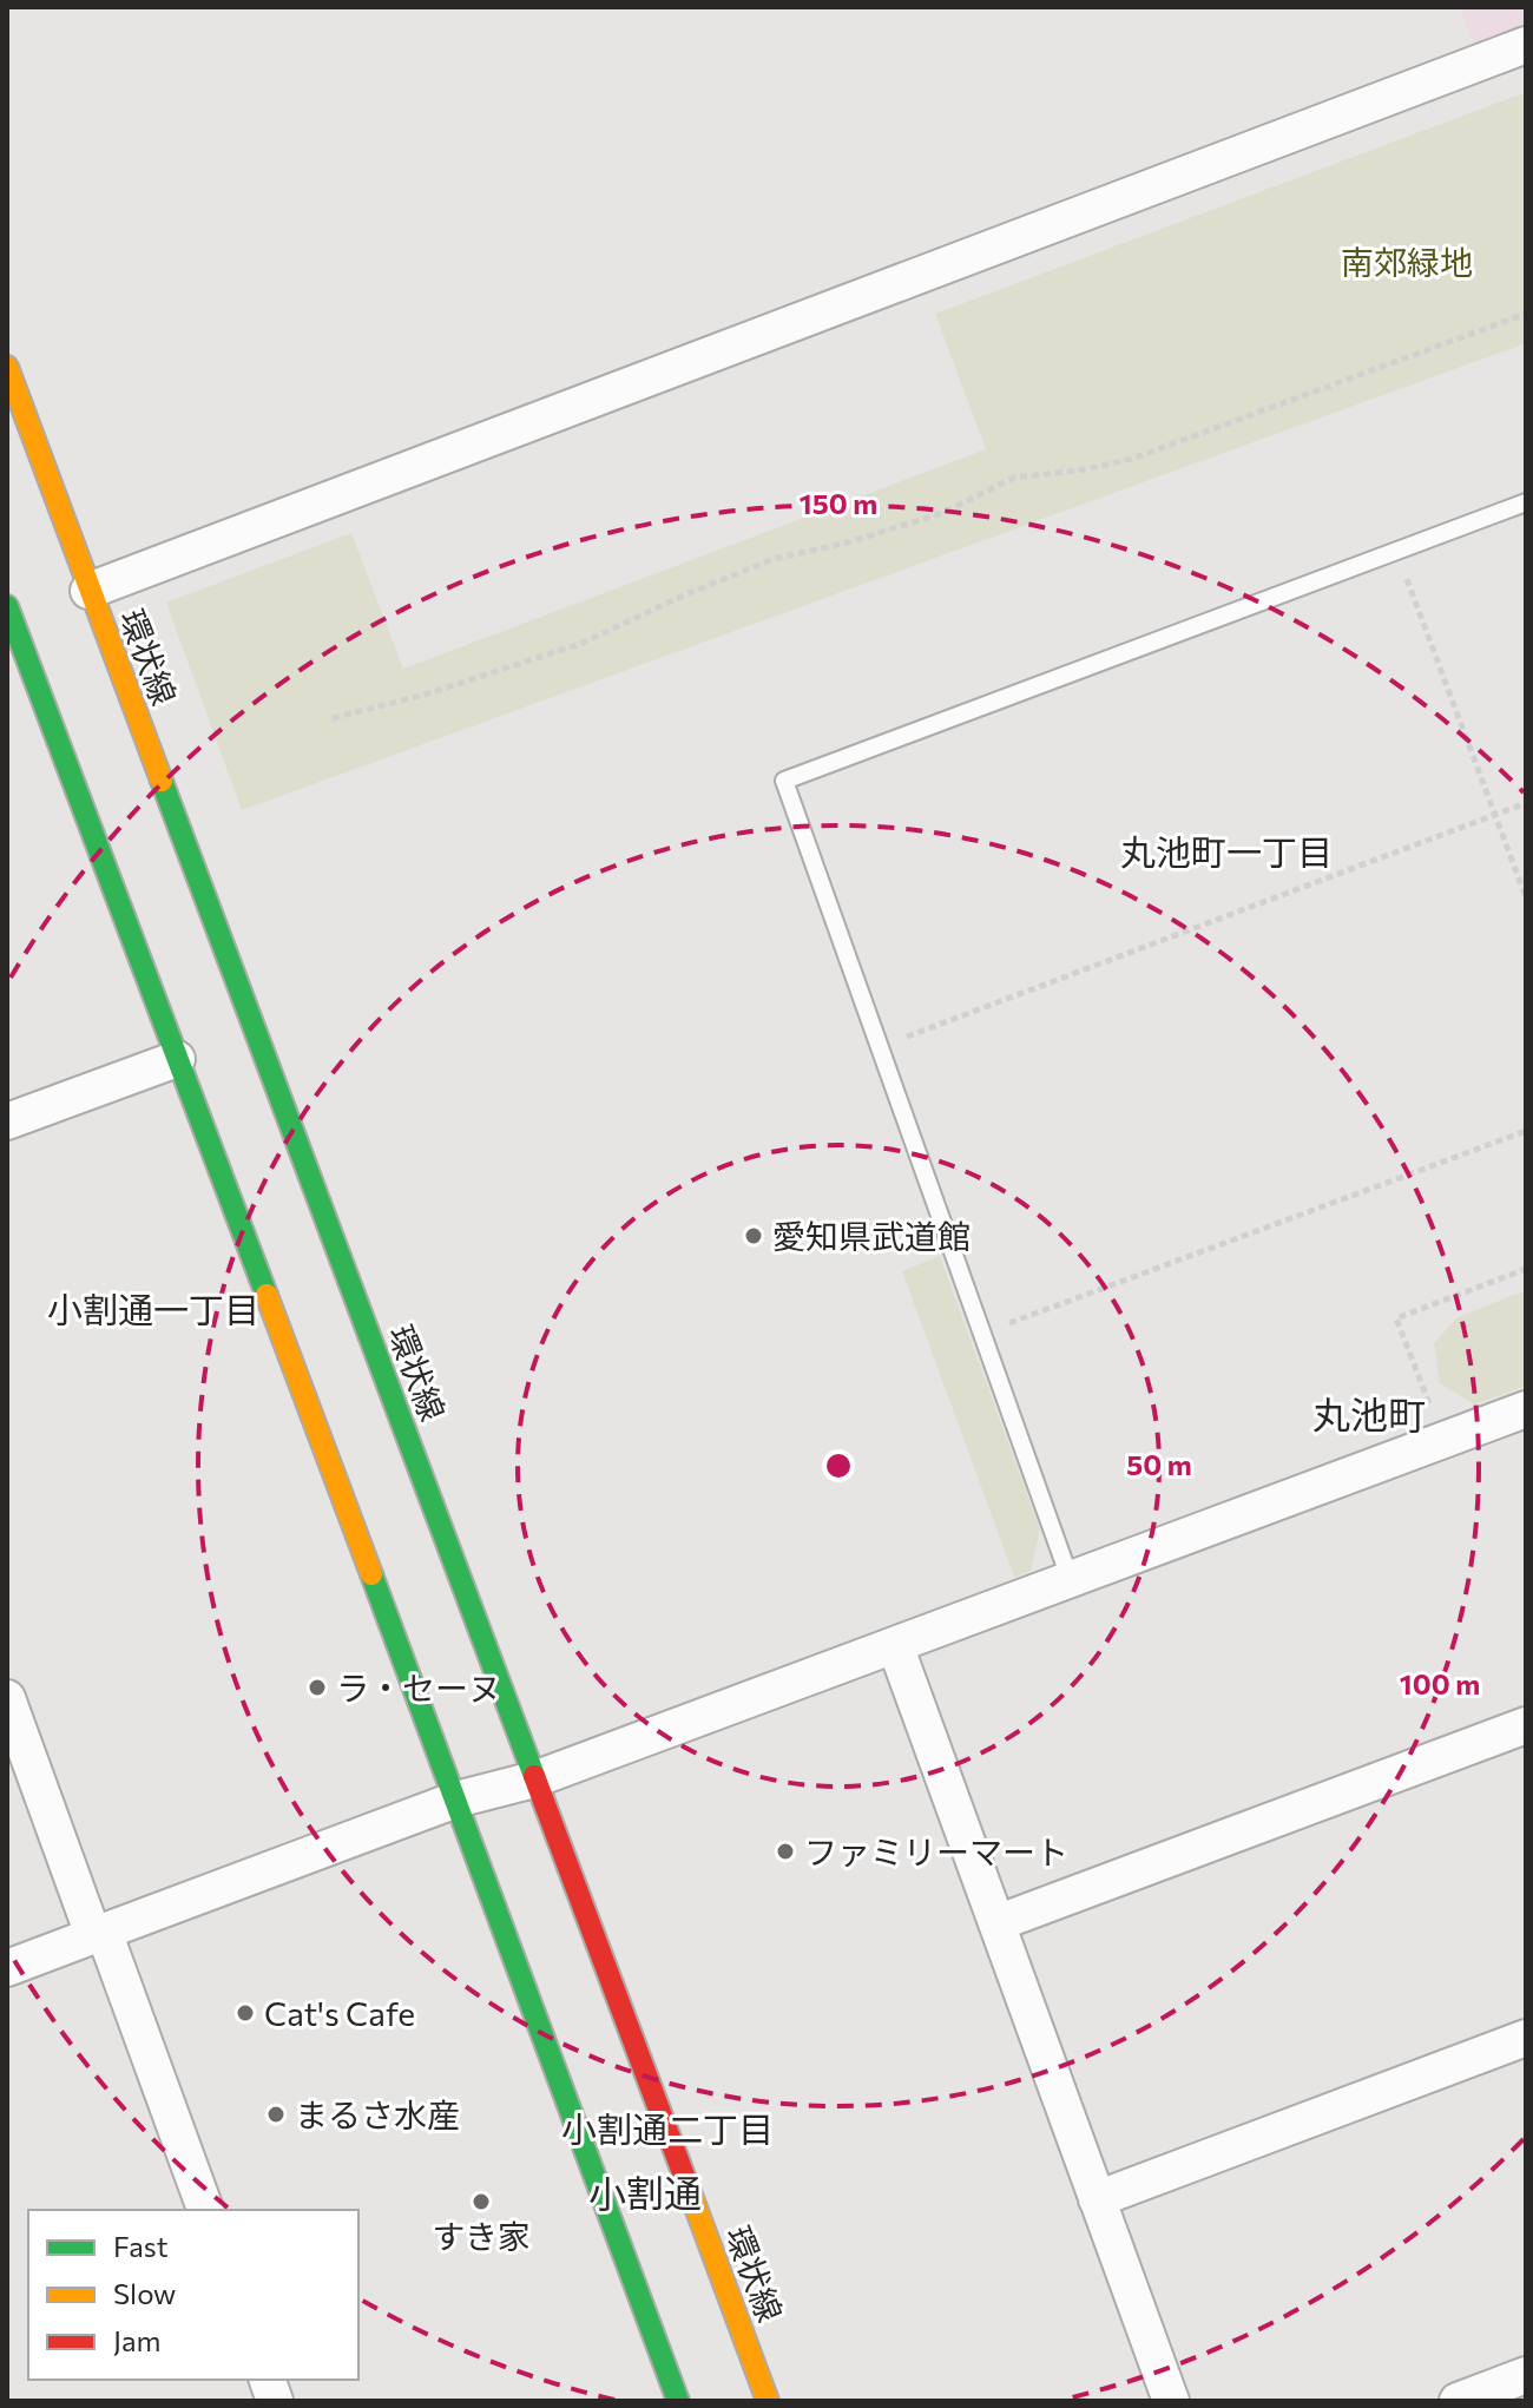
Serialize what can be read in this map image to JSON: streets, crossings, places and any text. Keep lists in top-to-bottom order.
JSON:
{
  "streets": {
    "main road": ["環状線"]
  },
  "districts": [
    "丸池町一丁目",
    "小割通一丁目",
    "丸池町",
    "小割通二丁目",
    "小割通"
  ],
  "parks": ["南郊緑地"],
  "places": [
    "愛知県武道館",
    "ラ・セーヌ",
    "ファミリーマート",
    "Cat's Cafe",
    "まるさ水産",
    "すき家"
  ],
  "legend": ["Fast", "Slow", "Jam"],
  "rings": ["150 m", "50 m", "100 m"]
}
